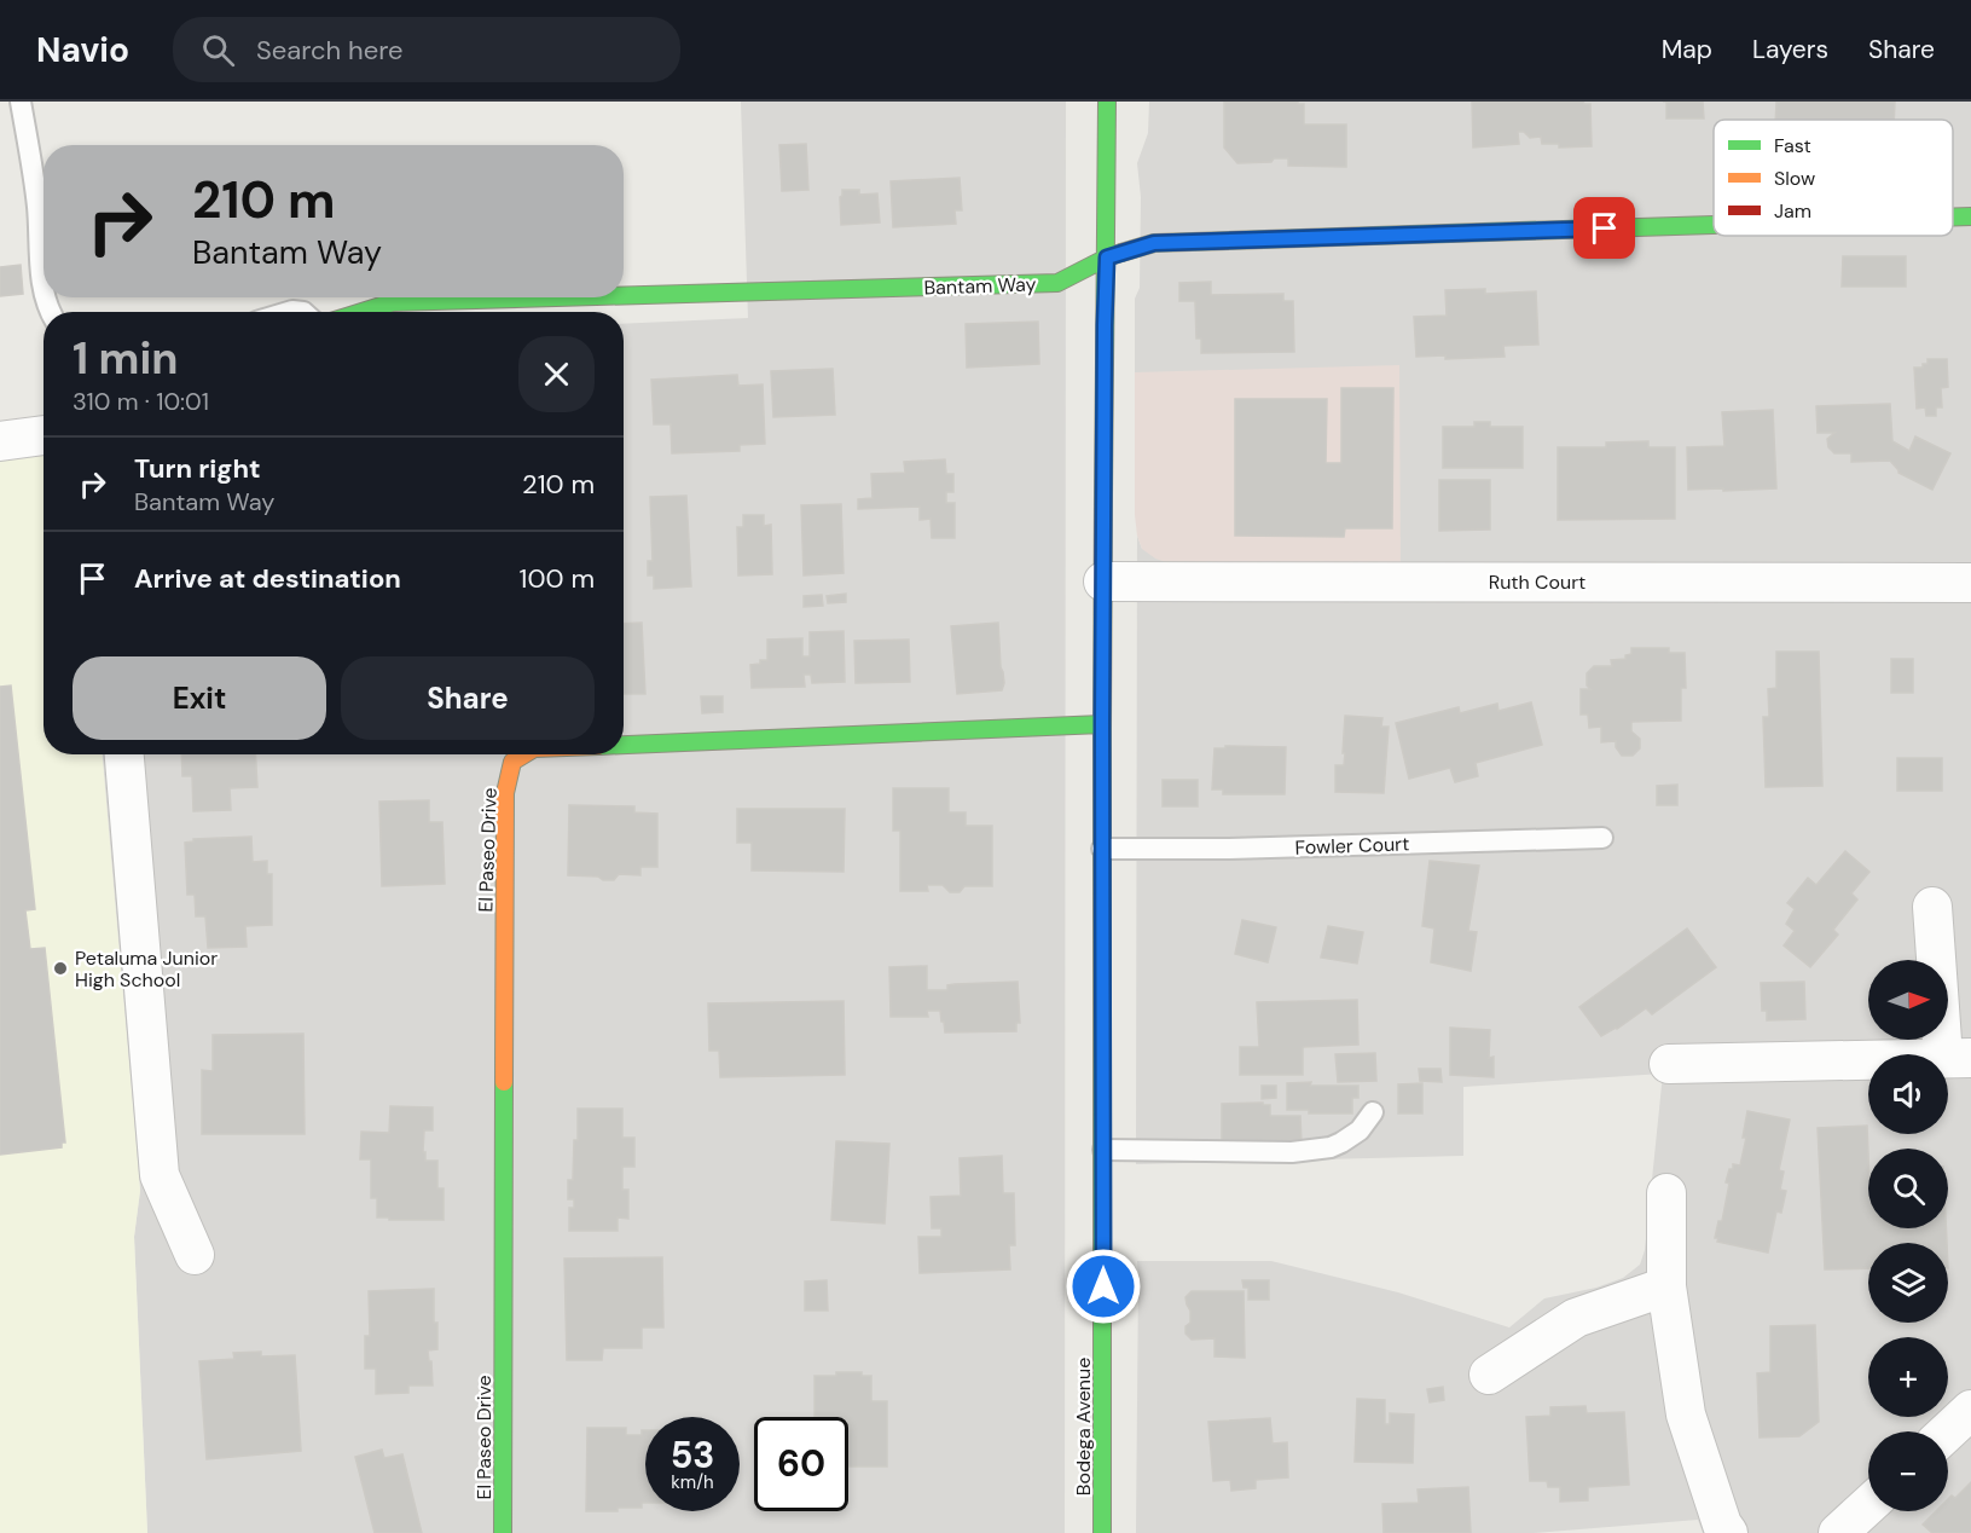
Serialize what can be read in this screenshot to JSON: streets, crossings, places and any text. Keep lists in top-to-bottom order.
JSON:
{
  "streets": {
    "street": [
      "Bantam Way",
      "Ruth Court",
      "El Paseo Drive",
      "Bodega Avenue"
    ],
    "lane": ["Fowler Court"]
  },
  "crossings": [
    ["Bantam Way", "Bodega Avenue"],
    ["Ruth Court", "Bodega Avenue"],
    ["Fowler Court", "Bodega Avenue"],
    ["El Paseo Drive", "Bodega Avenue"]
  ],
  "places": ["Petaluma Junior High School"],
  "legend": ["Fast", "Slow", "Jam"],
  "north": "right",
  "page": {
    "header": "Navio",
    "search": "Search here",
    "nav": ["Map", "Layers", "Share"],
    "turn": ["210 m", "Bantam Way"],
    "heading": ["1 min", "310 m · 10:01"],
    "list": [
      {
        "name": "Turn right",
        "note": "Bantam Way",
        "value": "210 m"
      },
      {
        "name": "Arrive at destination",
        "value": "100 m"
      }
    ],
    "buttons": ["Exit", "Share"],
    "map_buttons": ["+", "−"],
    "speed": "53 km/h",
    "limit": "60"
  }
}
